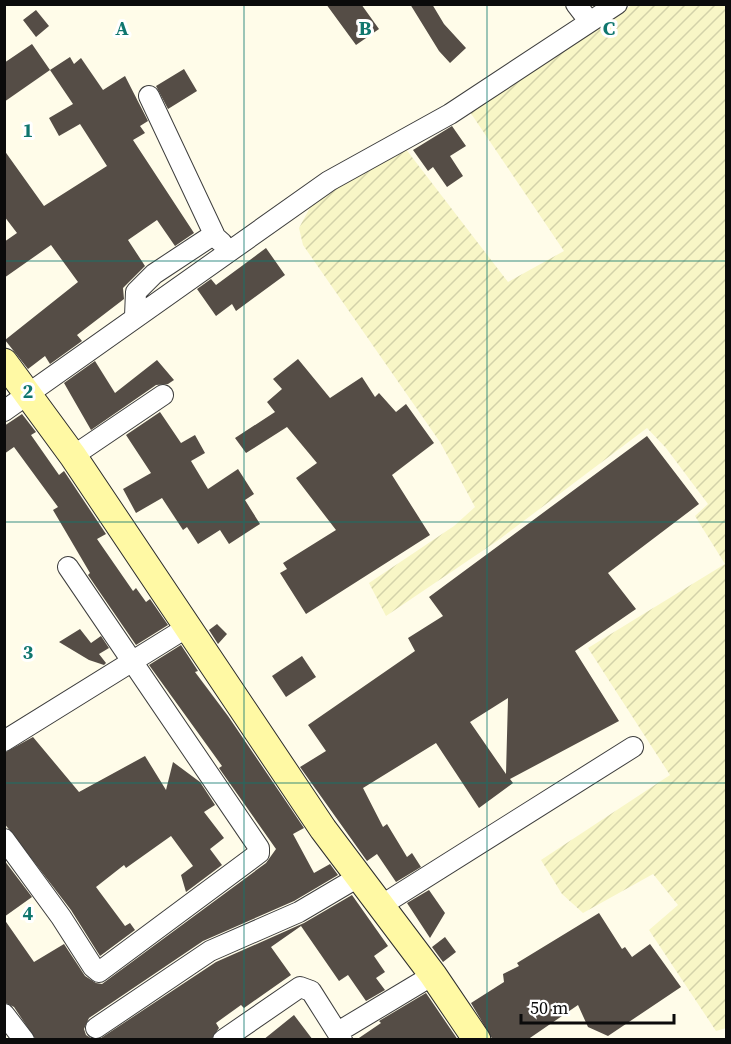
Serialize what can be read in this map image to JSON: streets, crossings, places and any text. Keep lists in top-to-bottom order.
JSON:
{
  "scale_bar": "50 m",
  "grid": {
    "columns": ["A", "B", "C"],
    "rows": [
      "1",
      "2",
      "3",
      "4"
    ]
  }
}
